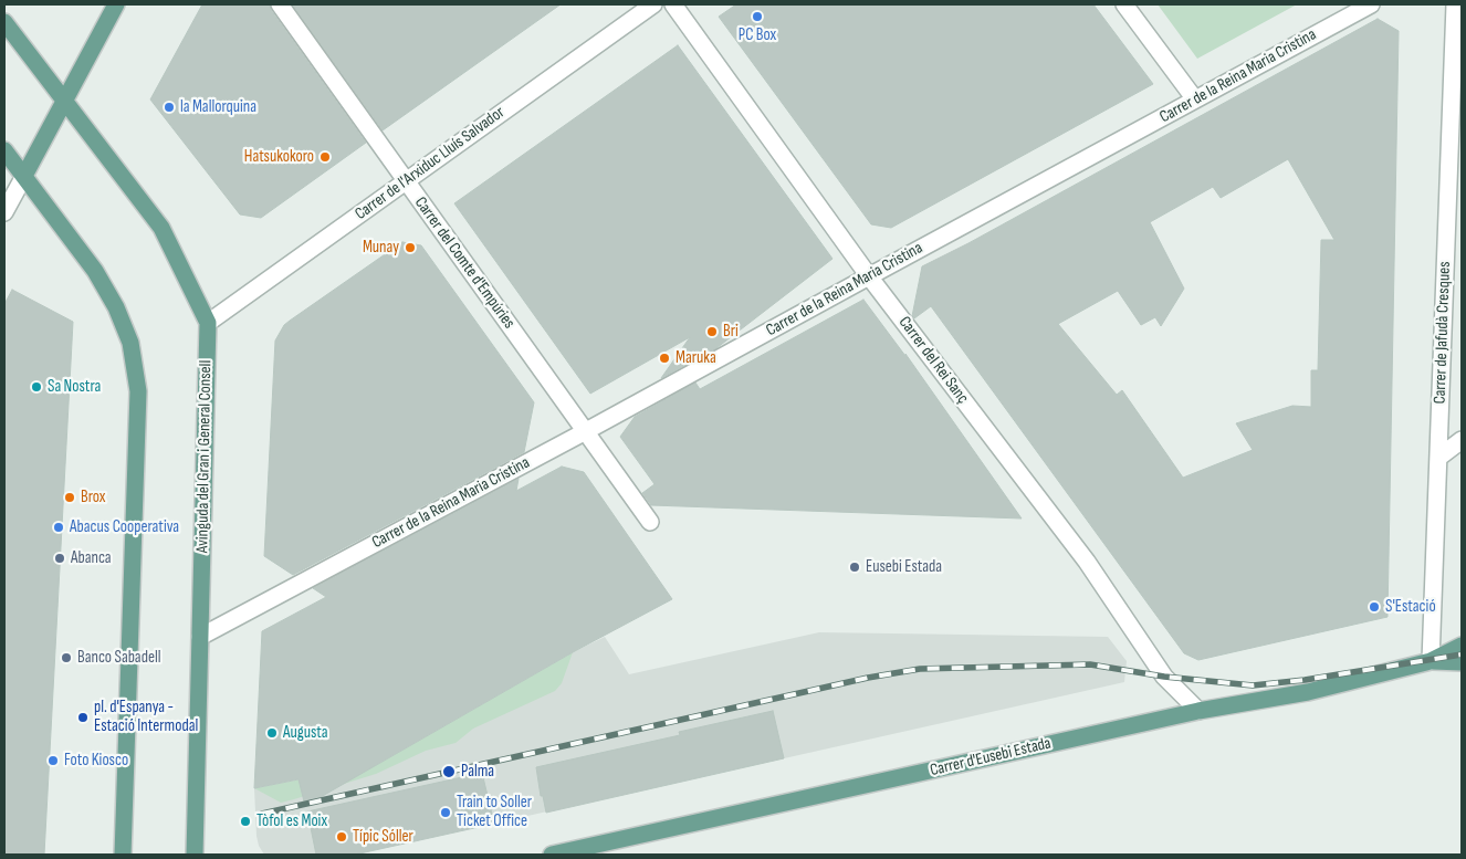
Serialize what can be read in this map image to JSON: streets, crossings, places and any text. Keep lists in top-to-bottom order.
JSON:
{
  "streets": {
    "main road": ["Avinguda del Gran i General Consell", "Carrer d'Eusebi Estada"],
    "street": [
      "Carrer de la Reina Maria Cristina",
      "Carrer de l'Arxiduc Lluís Salvador",
      "Carrer del Comte d'Empúries",
      "Carrer de Jafudà Cresques",
      "Carrer del Rei Sanç"
    ]
  },
  "crossings": [
    ["Carrer de la Reina Maria Cristina", "Carrer del Comte d'Empúries"],
    ["Carrer de la Reina Maria Cristina", "Carrer del Rei Sanç"],
    ["Carrer de la Reina Maria Cristina", "Avinguda del Gran i General Consell"],
    ["Carrer de l'Arxiduc Lluís Salvador", "Carrer del Comte d'Empúries"],
    ["Carrer de l'Arxiduc Lluís Salvador", "Avinguda del Gran i General Consell"],
    ["Carrer de Jafudà Cresques", "Carrer d'Eusebi Estada"],
    ["Carrer del Rei Sanç", "Carrer d'Eusebi Estada"]
  ],
  "places": [
    "PC Box",
    "la Mallorquina",
    "Hatsukokoro",
    "Munay",
    "Bri",
    "Maruka",
    "Sa Nostra",
    "Brox",
    "Abacus Cooperativa",
    "Abanca",
    "Eusebi Estada",
    "S'Estació",
    "Banco Sabadell",
    "pl. d'Espanya - Estació Intermodal",
    "Augusta",
    "Foto Kiosco",
    "Palma",
    "Train to Soller Ticket Office",
    "Tòfol es Moix",
    "Típic Sóller"
  ]
}
